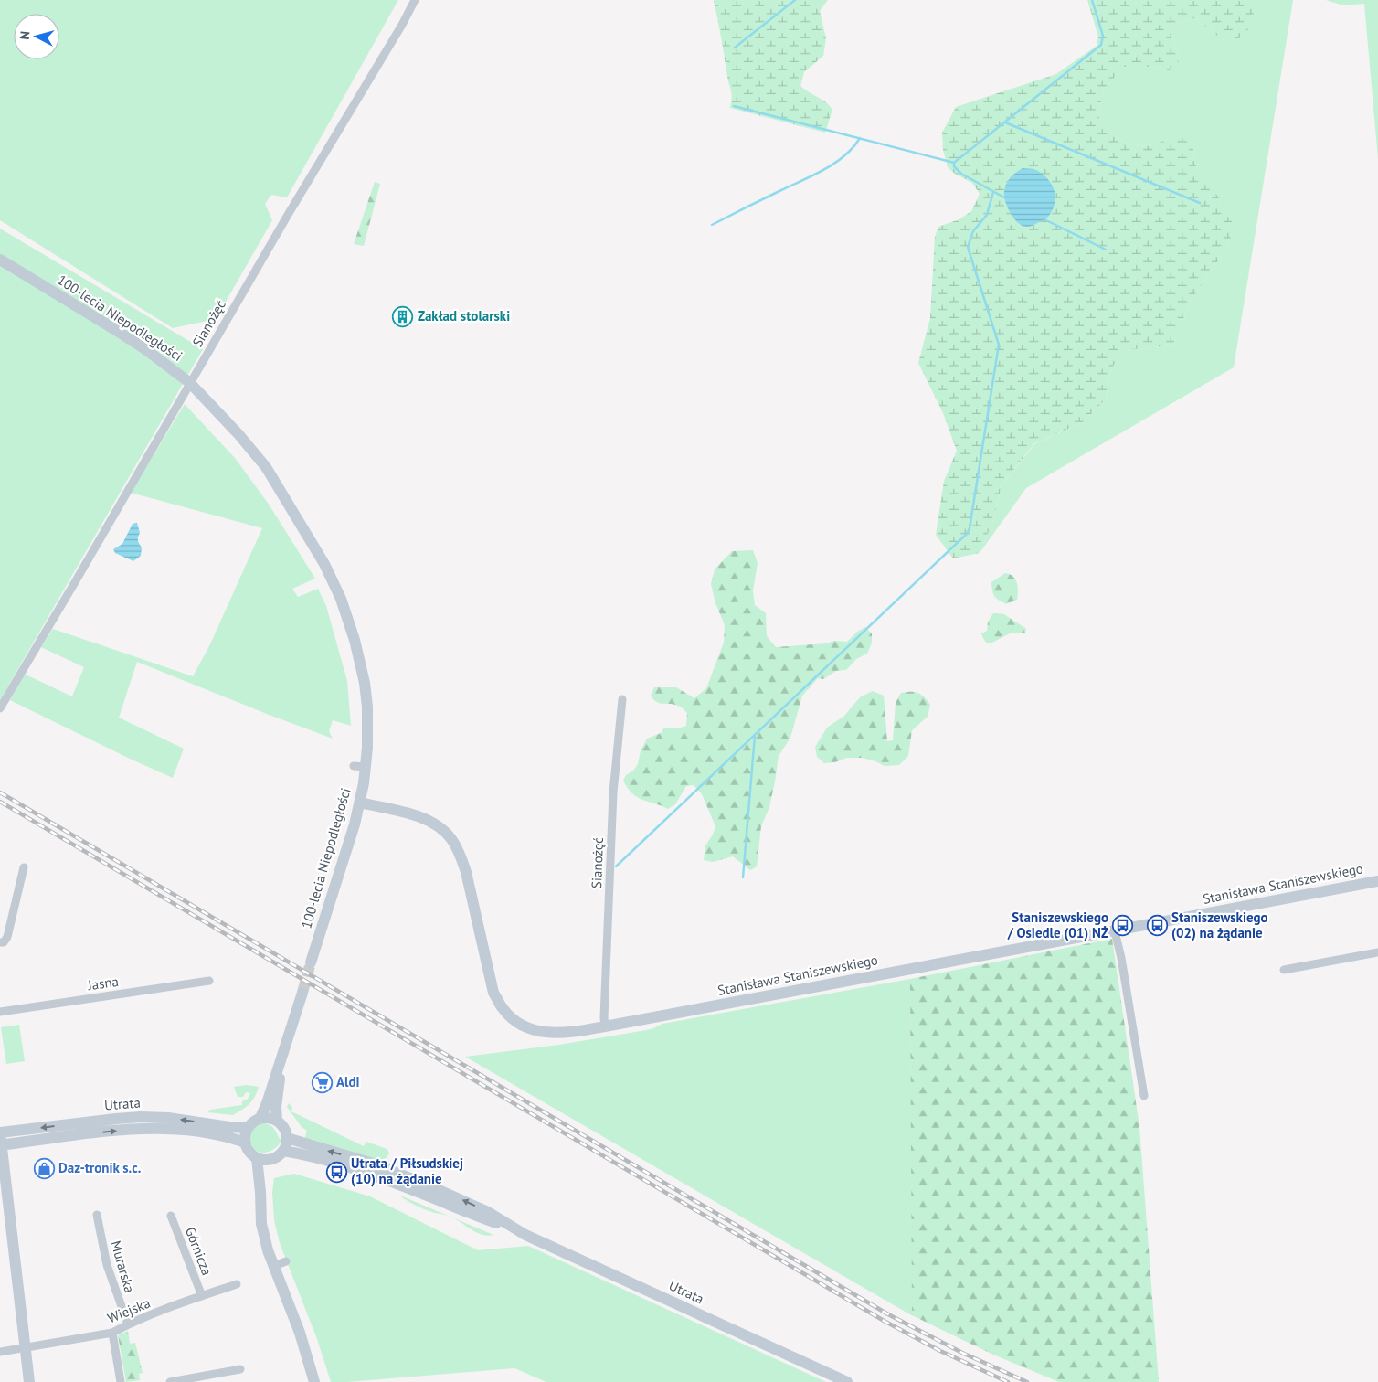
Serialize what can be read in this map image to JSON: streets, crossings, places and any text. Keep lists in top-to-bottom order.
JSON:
{
  "streets": {
    "main road": ["100-lecia Niepodległości", "Stanisława Staniszewskiego", "Utrata"],
    "street": [
      "Sianożęć",
      "Jasna",
      "Górnicza",
      "Murarska",
      "Wiejska"
    ]
  },
  "crossings": [
    ["100-lecia Niepodległości", "Sianożęć"],
    ["100-lecia Niepodległości", "Stanisława Staniszewskiego"],
    ["Sianożęć", "Stanisława Staniszewskiego"],
    ["Górnicza", "Wiejska"],
    ["Murarska", "Wiejska"]
  ],
  "places": {
    "building": ["Zakład stolarski"],
    "bus stop": ["Staniszewskiego / Osiedle (01) NŻ", "Staniszewskiego (02) na żądanie", "Utrata / Piłsudskiej (10) na żądanie"],
    "supermarket": ["Aldi"],
    "shop": ["Daz-tronik s.c."]
  },
  "north": "left"
}
